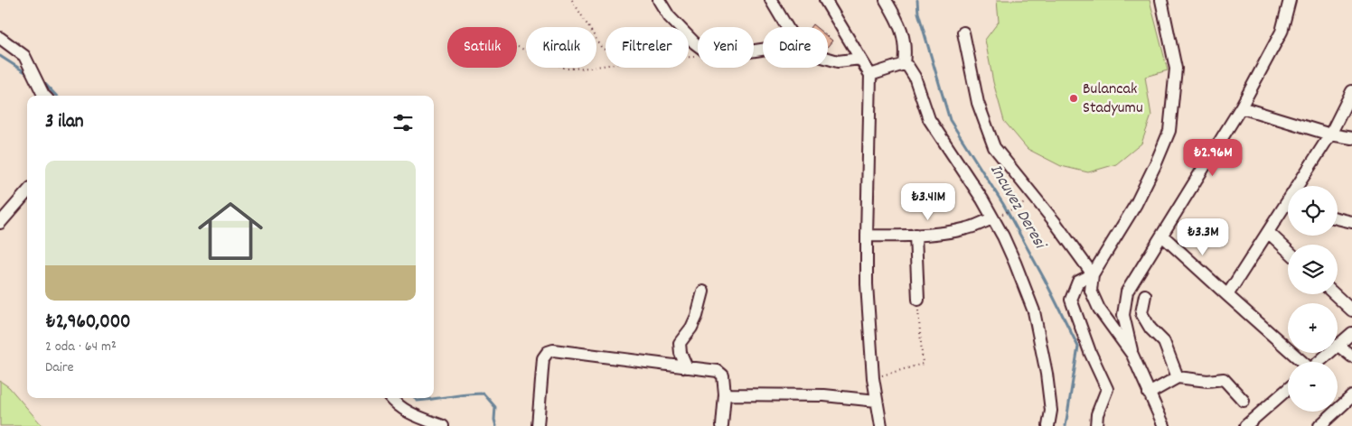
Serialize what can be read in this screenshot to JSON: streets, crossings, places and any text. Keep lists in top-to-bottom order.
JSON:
{
  "water": ["Incuvez Deresi"],
  "places": ["Bulancak Stadyumu"],
  "page": {
    "chip": [
      "Satılık",
      "Kiralık",
      "Filtreler",
      "Yeni",
      "Daire"
    ],
    "heading": "3 ilan",
    "price": ["₺2.96M", "₺3.41M", "₺3.3M"],
    "list": [
      {
        "name": "₺2,960,000",
        "note": "2 oda · 64 m² · Daire"
      }
    ],
    "map_buttons": ["+", "−"]
  }
}
